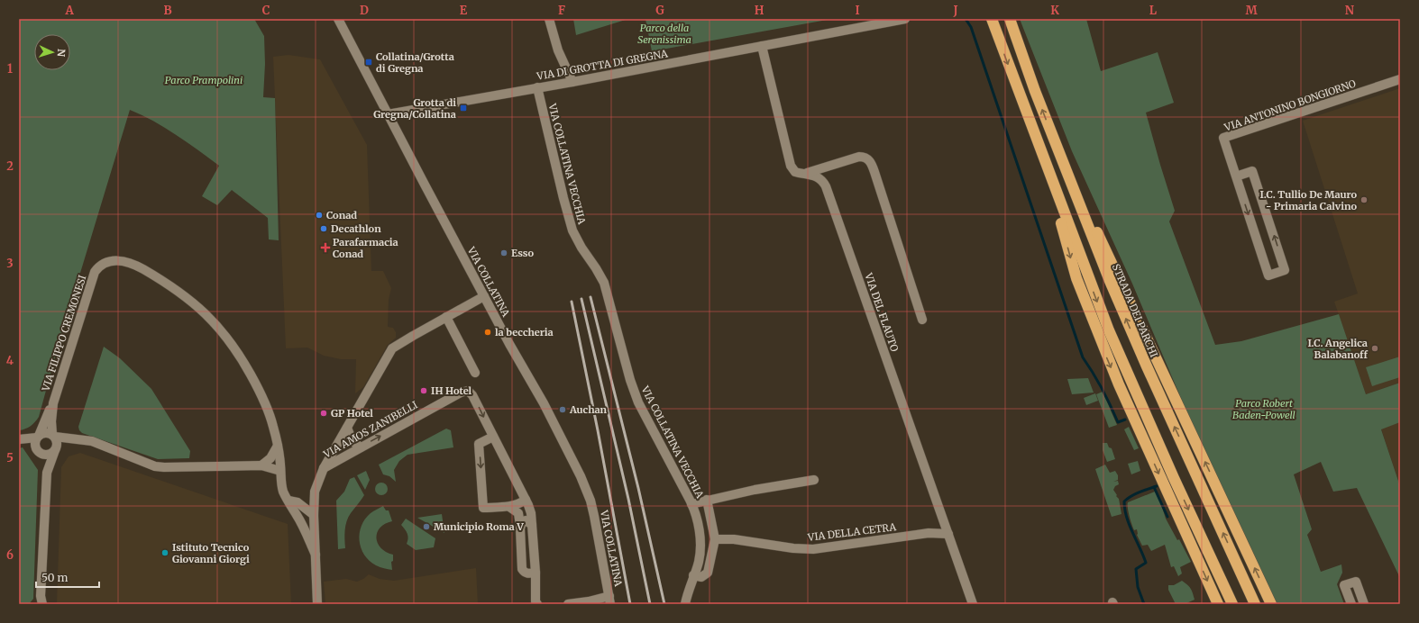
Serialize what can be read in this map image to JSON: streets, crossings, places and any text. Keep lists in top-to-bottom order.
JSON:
{
  "streets": {
    "highway": ["STRADA DEI PARCHI"],
    "street": [
      "VIA DI GROTTA DI GREGNA",
      "VIA ANTONINO BONGIORNO",
      "VIA COLLATINA VECCHIA",
      "VIA COLLATINA",
      "VIA DEL FLAUTO",
      "VIA FILIPPO CREMONESI",
      "VIA AMOS ZANIBELLI",
      "VIA DELLA CETRA"
    ]
  },
  "crossings": [
    ["VIA DI GROTTA DI GREGNA", "VIA COLLATINA VECCHIA"],
    ["VIA DI GROTTA DI GREGNA", "VIA COLLATINA"],
    ["VIA DI GROTTA DI GREGNA", "VIA DEL FLAUTO"],
    ["VIA DEL FLAUTO", "VIA DELLA CETRA"]
  ],
  "parks": ["Parco della Serenissima", "Parco Prampolini", "Parco Robert Baden-Powell"],
  "places": {
    "transit": ["Collatina/Grotta di Gregna", "Grotta di Gregna/Collatina"],
    "other": [
      "I.C. Tullio De Mauro - Primaria Calvino",
      "Conad",
      "Decathlon",
      "Esso",
      "la beccheria",
      "I.C. Angelica Balabanoff",
      "IH Hotel",
      "Auchan",
      "GP Hotel",
      "Municipio Roma V",
      "Istituto Tecnico Giovanni Giorgi"
    ],
    "health": ["Parafarmacia Conad"]
  },
  "scale_bar": "50 m",
  "north": "right",
  "grid": {
    "columns": [
      "A",
      "B",
      "C",
      "D",
      "E",
      "F",
      "G",
      "H",
      "I",
      "J",
      "K",
      "L",
      "M",
      "N"
    ],
    "rows": [
      "1",
      "2",
      "3",
      "4",
      "5",
      "6"
    ]
  }
}
